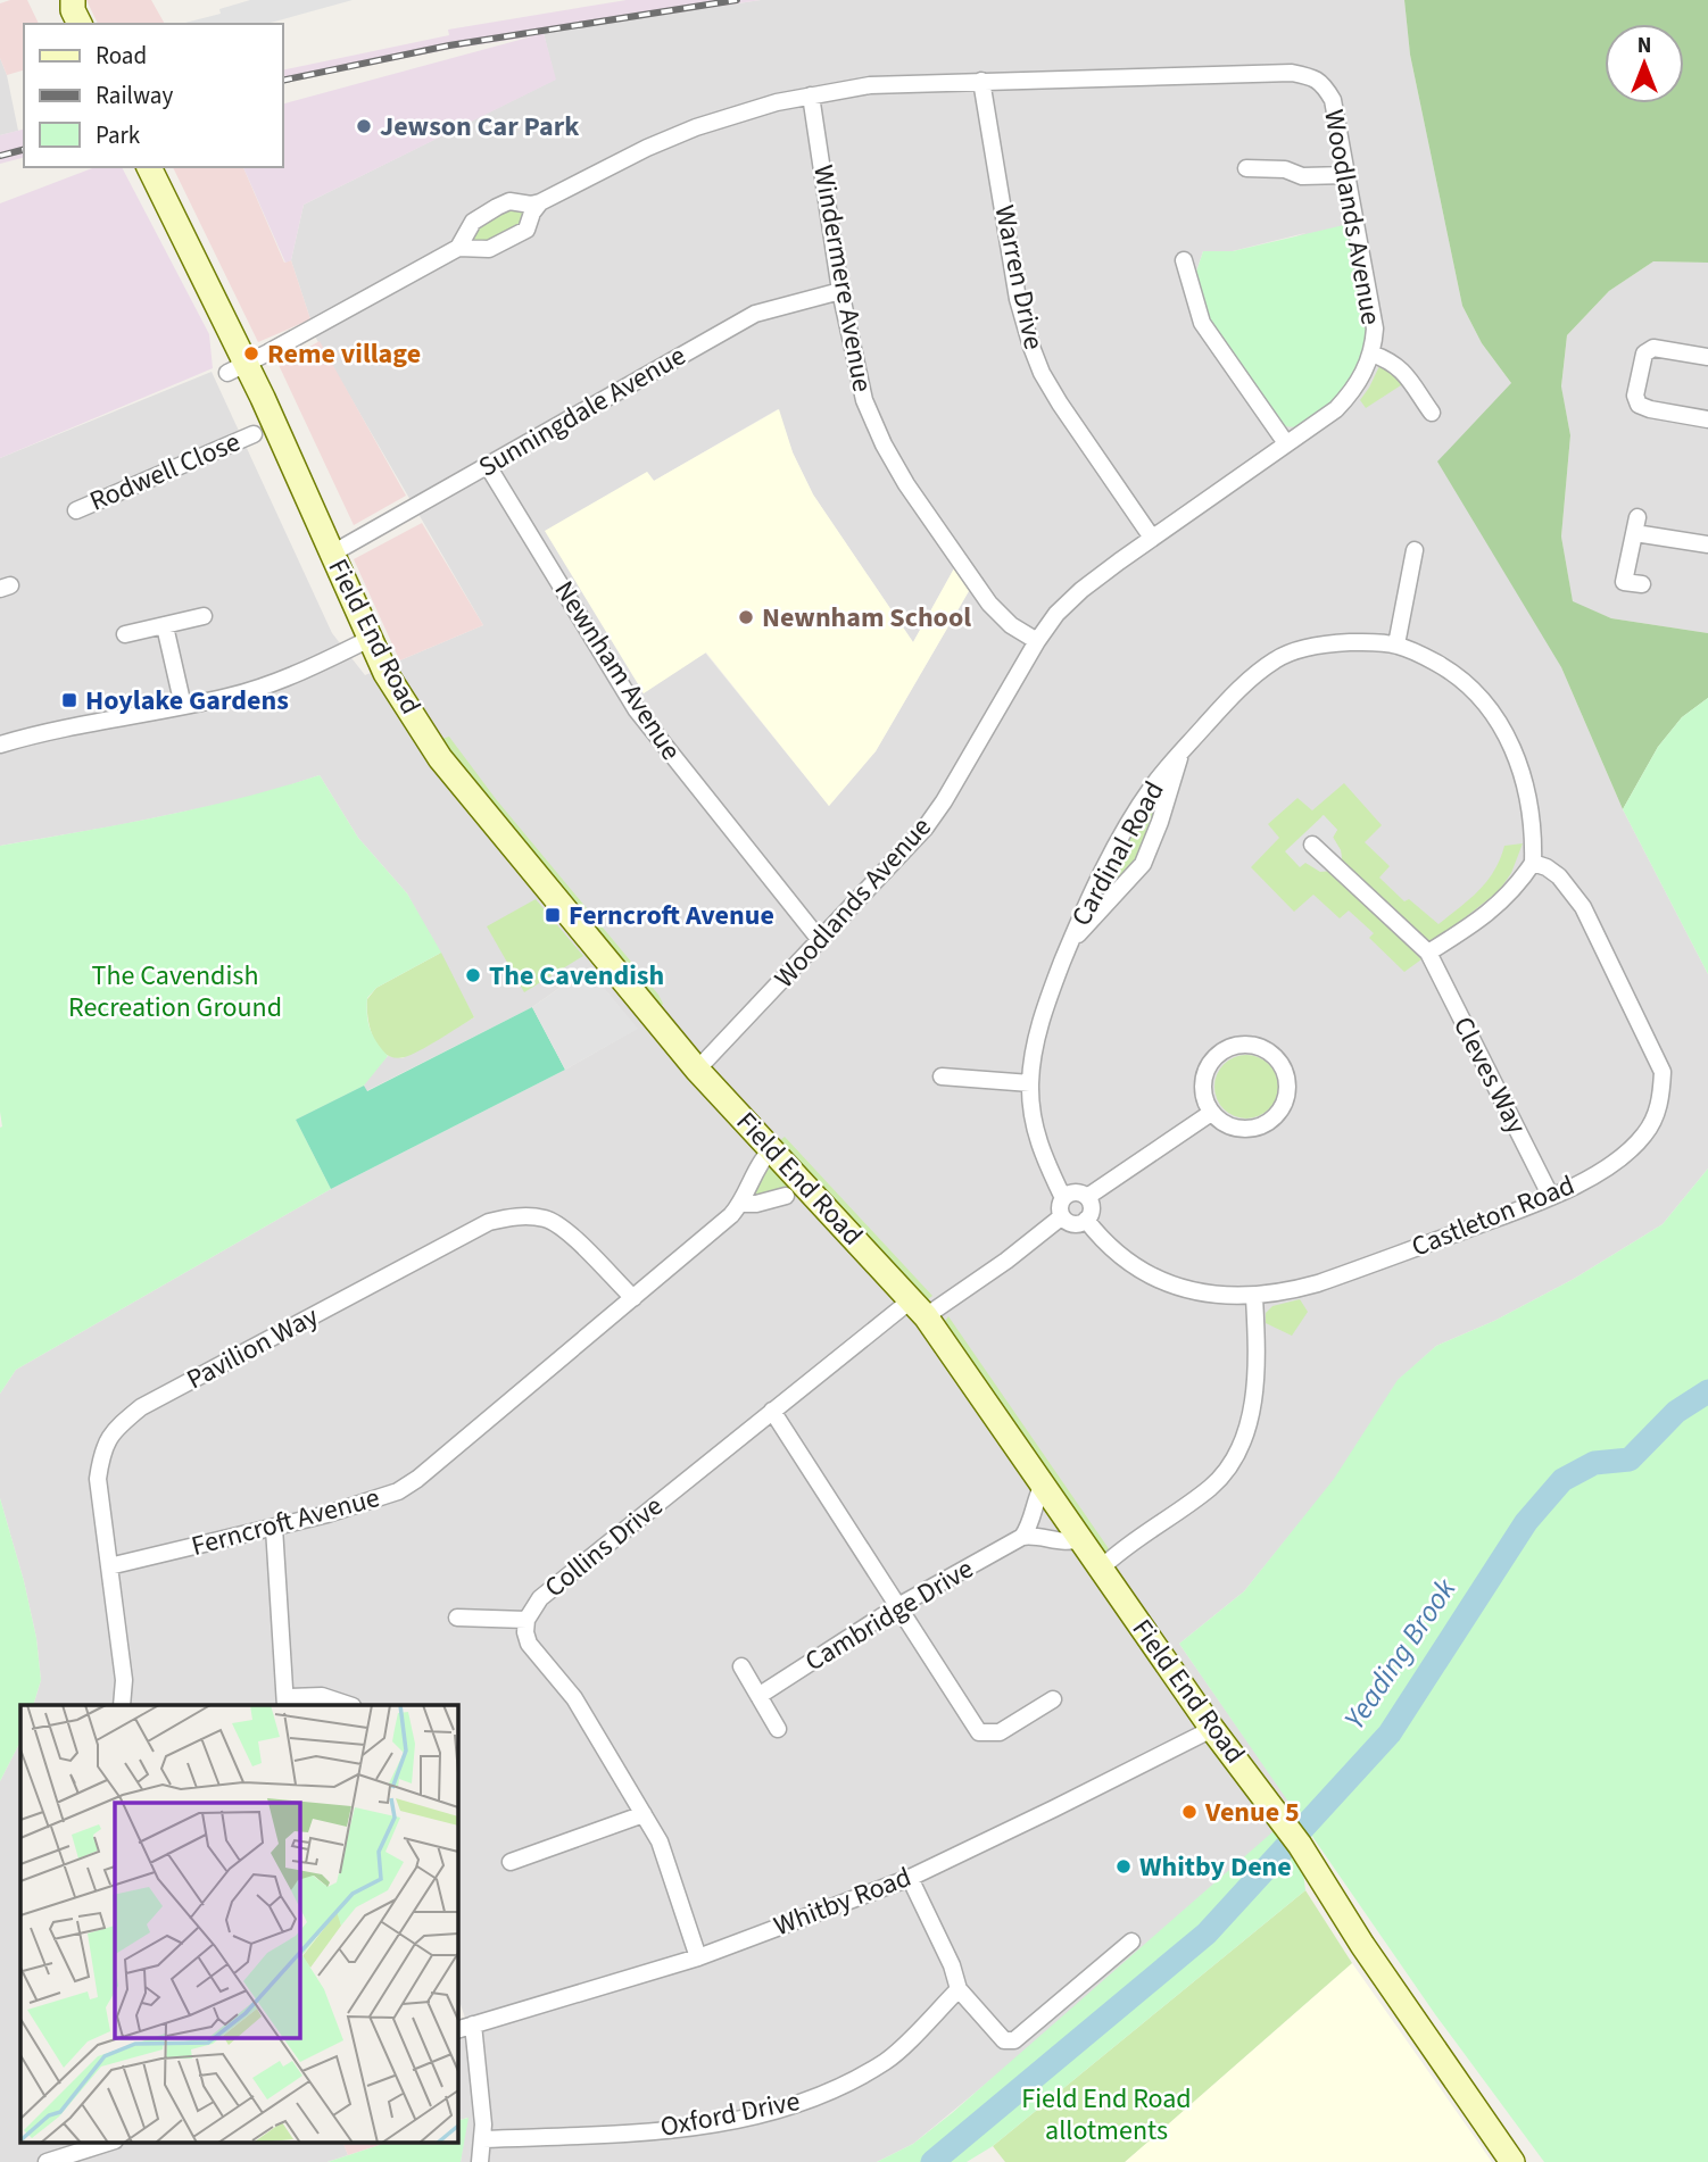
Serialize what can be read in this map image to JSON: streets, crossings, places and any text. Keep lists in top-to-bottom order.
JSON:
{
  "streets": {
    "street": [
      "Woodlands Avenue",
      "Warren Drive",
      "Windermere Avenue",
      "Sunningdale Avenue",
      "Rodwell Close",
      "Field End Road",
      "Newnham Avenue",
      "Cardinal Road",
      "Cleves Way",
      "Castleton Road",
      "Pavilion Way",
      "Ferncroft Avenue",
      "Collins Drive",
      "Cambridge Drive",
      "Whitby Road",
      "Oxford Drive"
    ]
  },
  "crossings": [
    ["Woodlands Avenue", "Warren Drive"],
    ["Woodlands Avenue", "Windermere Avenue"],
    ["Woodlands Avenue", "Field End Road"],
    ["Woodlands Avenue", "Newnham Avenue"],
    ["Windermere Avenue", "Sunningdale Avenue"],
    ["Sunningdale Avenue", "Field End Road"],
    ["Sunningdale Avenue", "Newnham Avenue"],
    ["Field End Road", "Ferncroft Avenue"],
    ["Field End Road", "Collins Drive"],
    ["Field End Road", "Whitby Road"],
    ["Cardinal Road", "Castleton Road"],
    ["Cardinal Road", "Collins Drive"],
    ["Cleves Way", "Castleton Road"],
    ["Castleton Road", "Collins Drive"],
    ["Pavilion Way", "Ferncroft Avenue"],
    ["Collins Drive", "Whitby Road"]
  ],
  "water": ["Yeading Brook"],
  "parks": ["The Cavendish Recreation Ground", "Field End Road allotments"],
  "places": {
    "other": [
      "Jewson Car Park",
      "Reme village",
      "Newnham School",
      "The Cavendish",
      "Venue 5",
      "Whitby Dene"
    ],
    "transit": ["Hoylake Gardens", "Ferncroft Avenue"]
  },
  "legend": ["Road", "Railway", "Park"],
  "north": "top"
}
